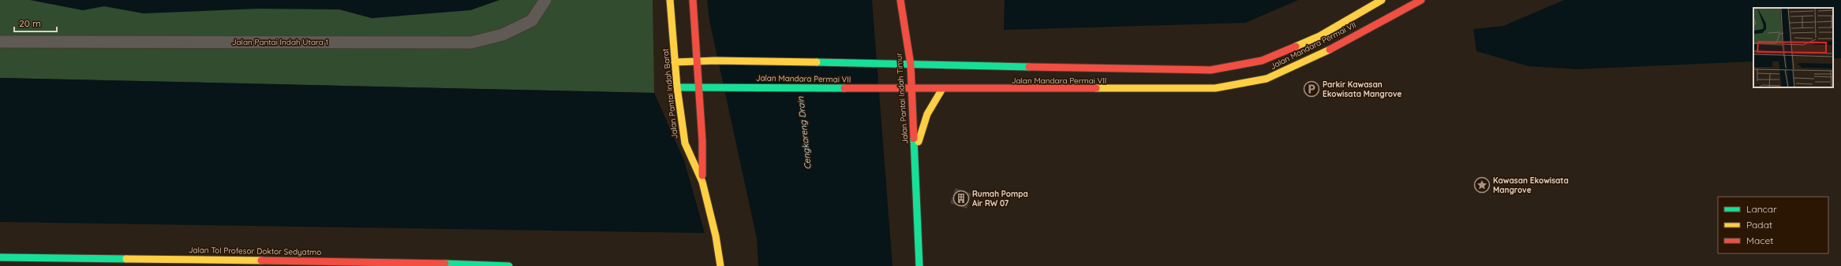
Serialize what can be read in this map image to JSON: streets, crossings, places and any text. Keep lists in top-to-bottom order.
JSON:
{
  "streets": {
    "main road": [
      "Jalan Mandara Permai VII",
      "Jalan Pantai Indah Barat",
      "Jalan Pantai Indah Timur",
      "Jalan Tol Profesor Doktor Sedyatmo"
    ],
    "street": ["Jalan Pantai Indah Utara 1"]
  },
  "crossings": [
    ["Jalan Mandara Permai VII", "Jalan Pantai Indah Barat"],
    ["Jalan Mandara Permai VII", "Jalan Pantai Indah Timur"]
  ],
  "water": ["Cengkareng Drain"],
  "places": {
    "parking": ["Parkir Kawasan Ekowisata Mangrove"],
    "place": ["Kawasan Ekowisata Mangrove"],
    "building": ["Rumah Pompa Air RW 07"]
  },
  "legend": ["Lancar", "Padat", "Macet"],
  "scale_bar": "20 m"
}
